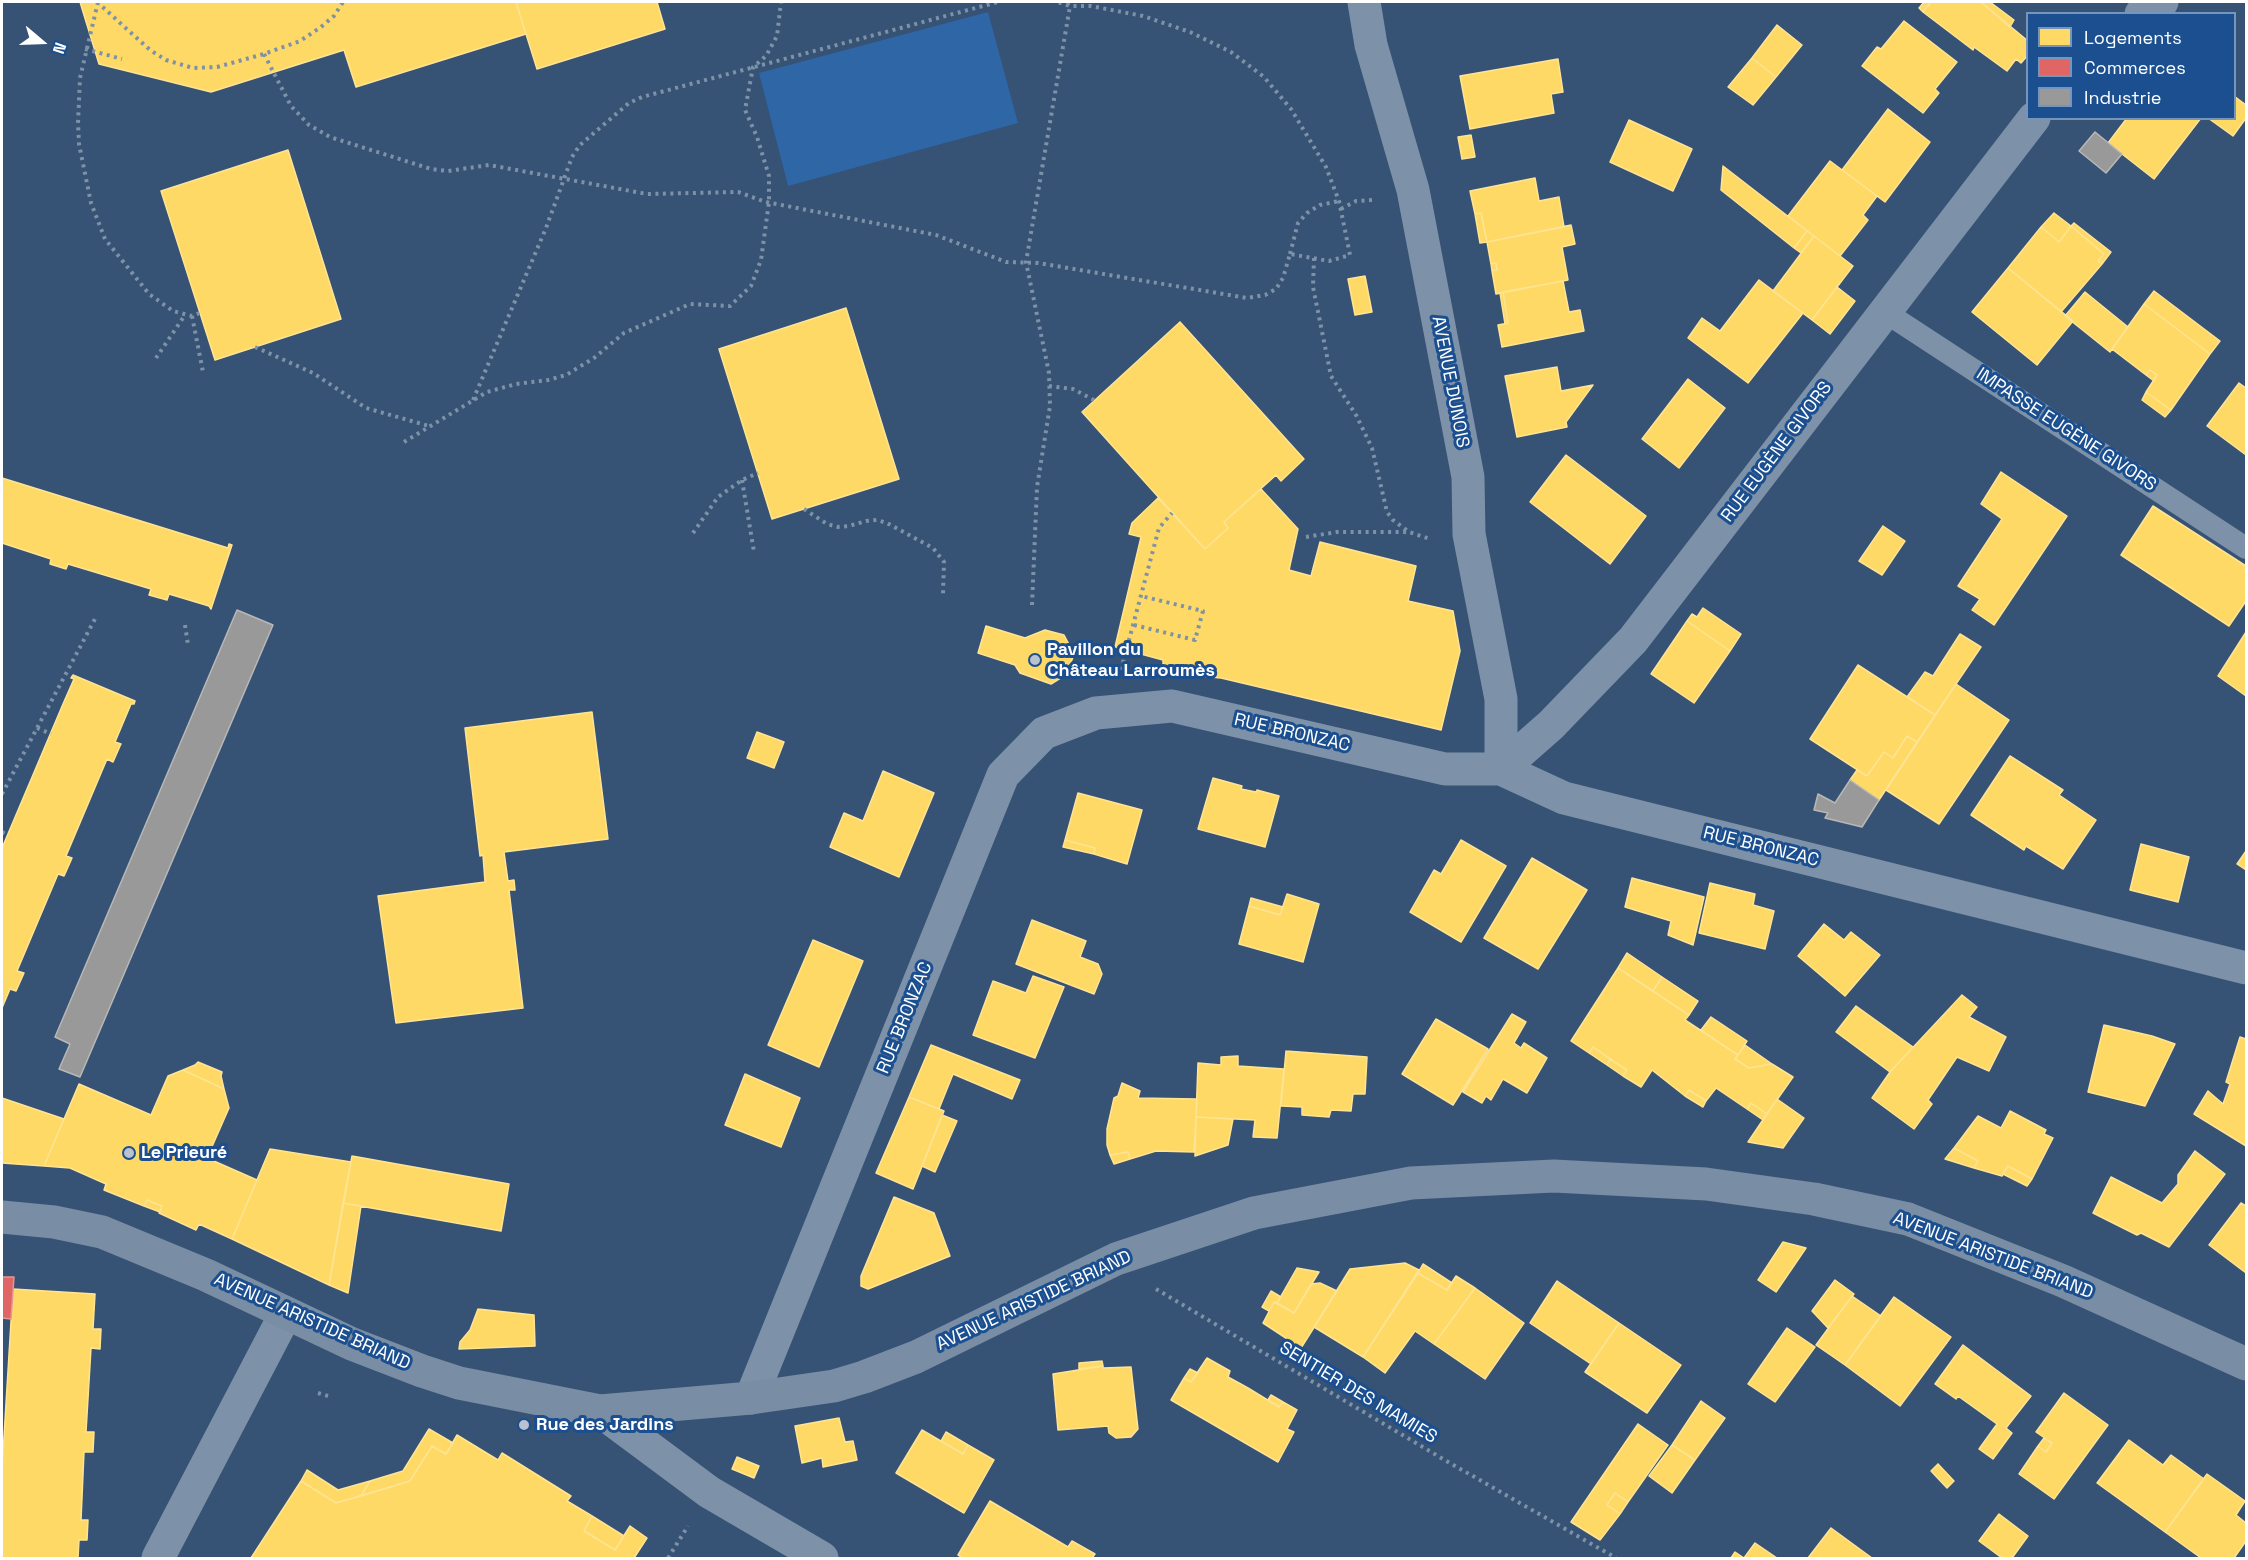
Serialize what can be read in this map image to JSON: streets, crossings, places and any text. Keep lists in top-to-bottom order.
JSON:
{
  "streets": {
    "street": [
      "AVENUE DUNOIS",
      "RUE EUGÈNE GIVORS",
      "RUE BRONZAC",
      "AVENUE ARISTIDE BRIAND"
    ],
    "lane": ["IMPASSE EUGÈNE GIVORS"],
    "path": ["SENTIER DES MAMIES"]
  },
  "crossings": [
    ["AVENUE DUNOIS", "RUE EUGÈNE GIVORS"],
    ["AVENUE DUNOIS", "RUE BRONZAC"],
    ["IMPASSE EUGÈNE GIVORS", "RUE EUGÈNE GIVORS"],
    ["RUE EUGÈNE GIVORS", "RUE BRONZAC"],
    ["RUE BRONZAC", "AVENUE ARISTIDE BRIAND"]
  ],
  "places": ["Pavillon du Château Larroumès", "Le Prieuré", "Rue des Jardins"],
  "legend": ["Logements", "Commerces", "Industrie"],
  "north": "right"
}
